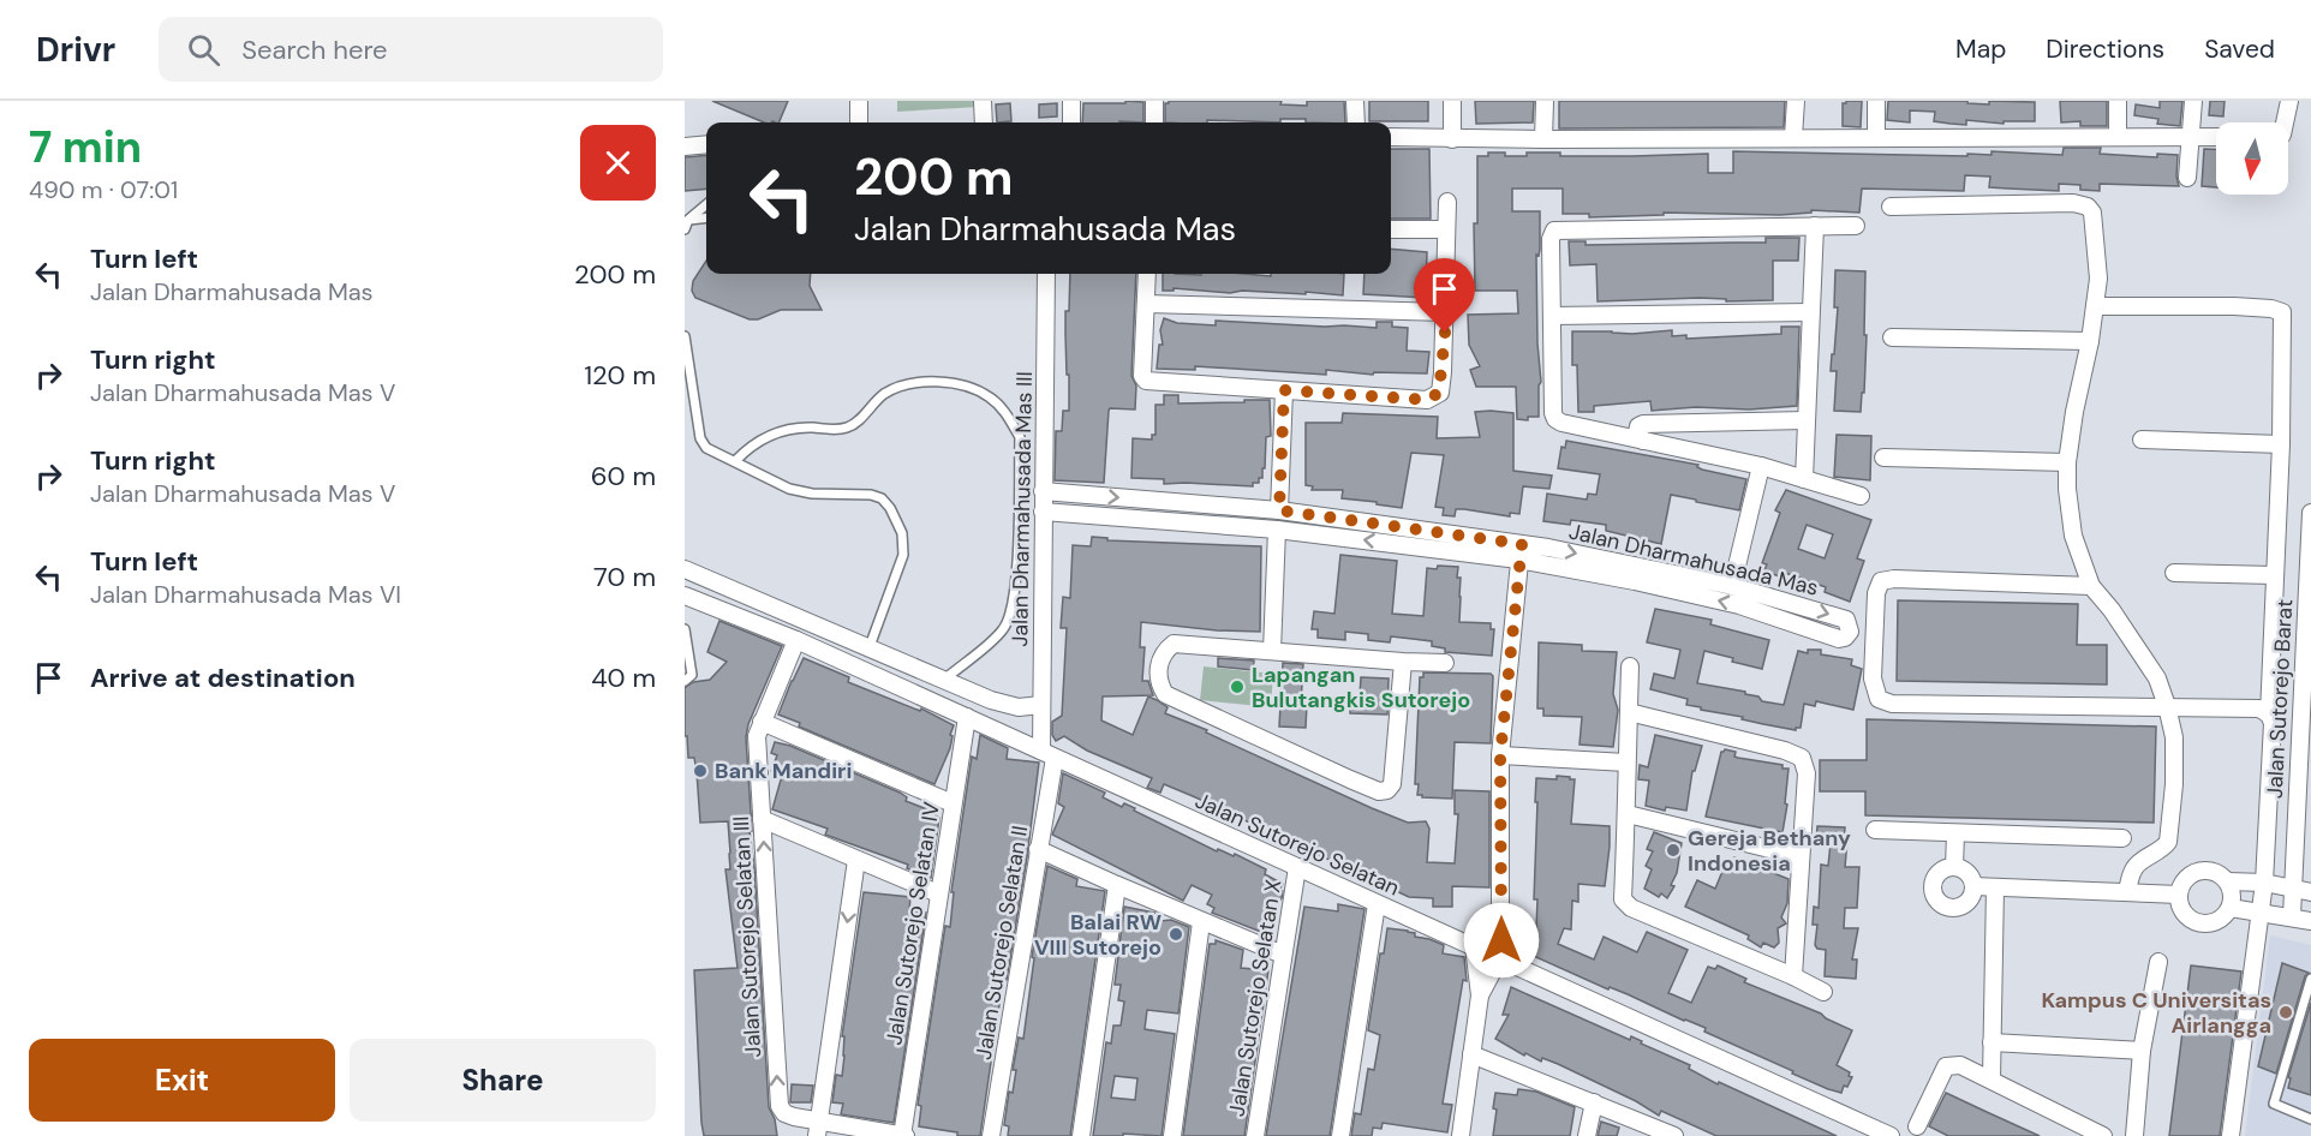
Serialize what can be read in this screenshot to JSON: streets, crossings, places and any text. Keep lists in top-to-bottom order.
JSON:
{
  "streets": {
    "street": [
      "Jalan Dharmahusada Mas III",
      "Jalan Dharmahusada Mas",
      "Jalan Sutorejo Barat",
      "Jalan Sutorejo Selatan",
      "Jalan Sutorejo Selatan IV",
      "Jalan Sutorejo Selatan III",
      "Jalan Sutorejo Selatan II",
      "Jalan Sutorejo Selatan X"
    ]
  },
  "crossings": [
    ["Jalan Dharmahusada Mas III", "Jalan Dharmahusada Mas"],
    ["Jalan Dharmahusada Mas III", "Jalan Sutorejo Selatan"],
    ["Jalan Dharmahusada Mas III", "Jalan Sutorejo Selatan II"],
    ["Jalan Sutorejo Selatan", "Jalan Sutorejo Selatan IV"],
    ["Jalan Sutorejo Selatan", "Jalan Sutorejo Selatan III"],
    ["Jalan Sutorejo Selatan", "Jalan Sutorejo Selatan II"],
    ["Jalan Sutorejo Selatan", "Jalan Sutorejo Selatan X"],
    ["Jalan Sutorejo Selatan IV", "Jalan Sutorejo Selatan III"]
  ],
  "places": [
    "Lapangan Bulutangkis Sutorejo",
    "Bank Mandiri",
    "Gereja Bethany Indonesia",
    "Balai RW VIII Sutorejo",
    "Kampus C Universitas Airlangga"
  ],
  "north": "bottom",
  "page": {
    "header": "Drivr",
    "search": "Search here",
    "nav": ["Map", "Directions", "Saved"],
    "heading": ["7 min", "490 m · 07:01"],
    "turn": ["200 m", "Jalan Dharmahusada Mas"],
    "list": [
      {
        "name": "Turn left",
        "note": "Jalan Dharmahusada Mas",
        "value": "200 m"
      },
      {
        "name": "Turn right",
        "note": "Jalan Dharmahusada Mas V",
        "value": "120 m"
      },
      {
        "name": "Turn right",
        "note": "Jalan Dharmahusada Mas V",
        "value": "60 m"
      },
      {
        "name": "Turn left",
        "note": "Jalan Dharmahusada Mas VI",
        "value": "70 m"
      },
      {
        "name": "Arrive at destination",
        "value": "40 m"
      }
    ],
    "buttons": ["Exit", "Share"]
  }
}
